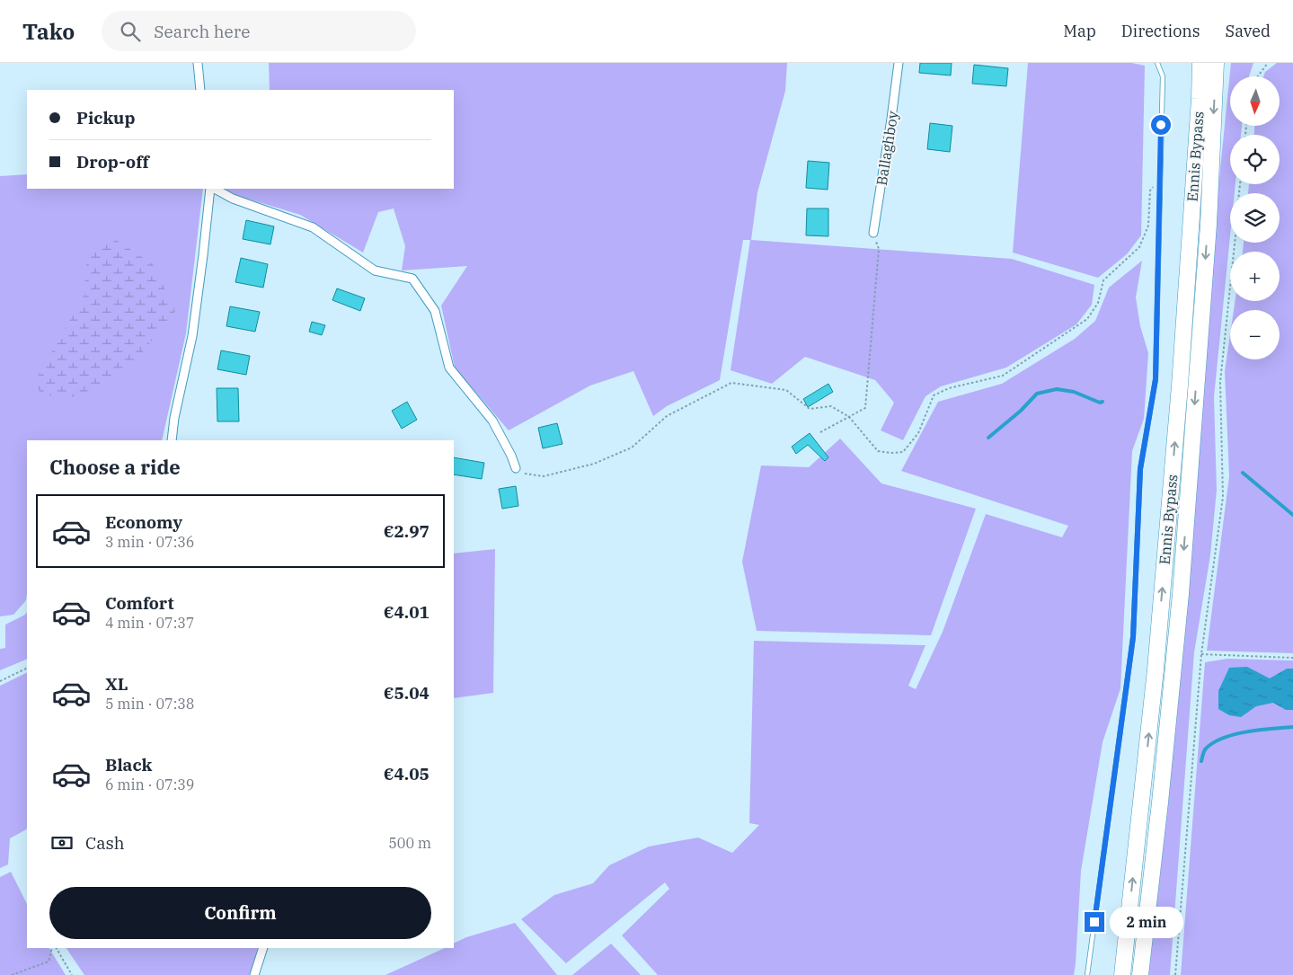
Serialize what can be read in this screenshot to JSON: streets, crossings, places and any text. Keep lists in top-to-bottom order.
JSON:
{
  "streets": {
    "highway": ["Ennis Bypass"],
    "street": ["Ballaghboy"]
  },
  "north": "bottom",
  "page": {
    "header": "Tako",
    "search": "Search here",
    "nav": ["Map", "Directions", "Saved"],
    "map_buttons": ["+", "−"],
    "banner": ["Pickup", "Drop-off"],
    "heading": "Choose a ride",
    "list": [
      {
        "name": "Economy",
        "note": "3 min · 07:36",
        "value": "€2.97"
      },
      {
        "name": "Comfort",
        "note": "4 min · 07:37",
        "value": "€4.01"
      },
      {
        "name": "XL",
        "note": "5 min · 07:38",
        "value": "€5.04"
      },
      {
        "name": "Black",
        "note": "6 min · 07:39",
        "value": "€4.05"
      }
    ],
    "pay": ["Cash", "500 m"],
    "buttons": "Confirm",
    "bubble": "2 min"
  }
}
